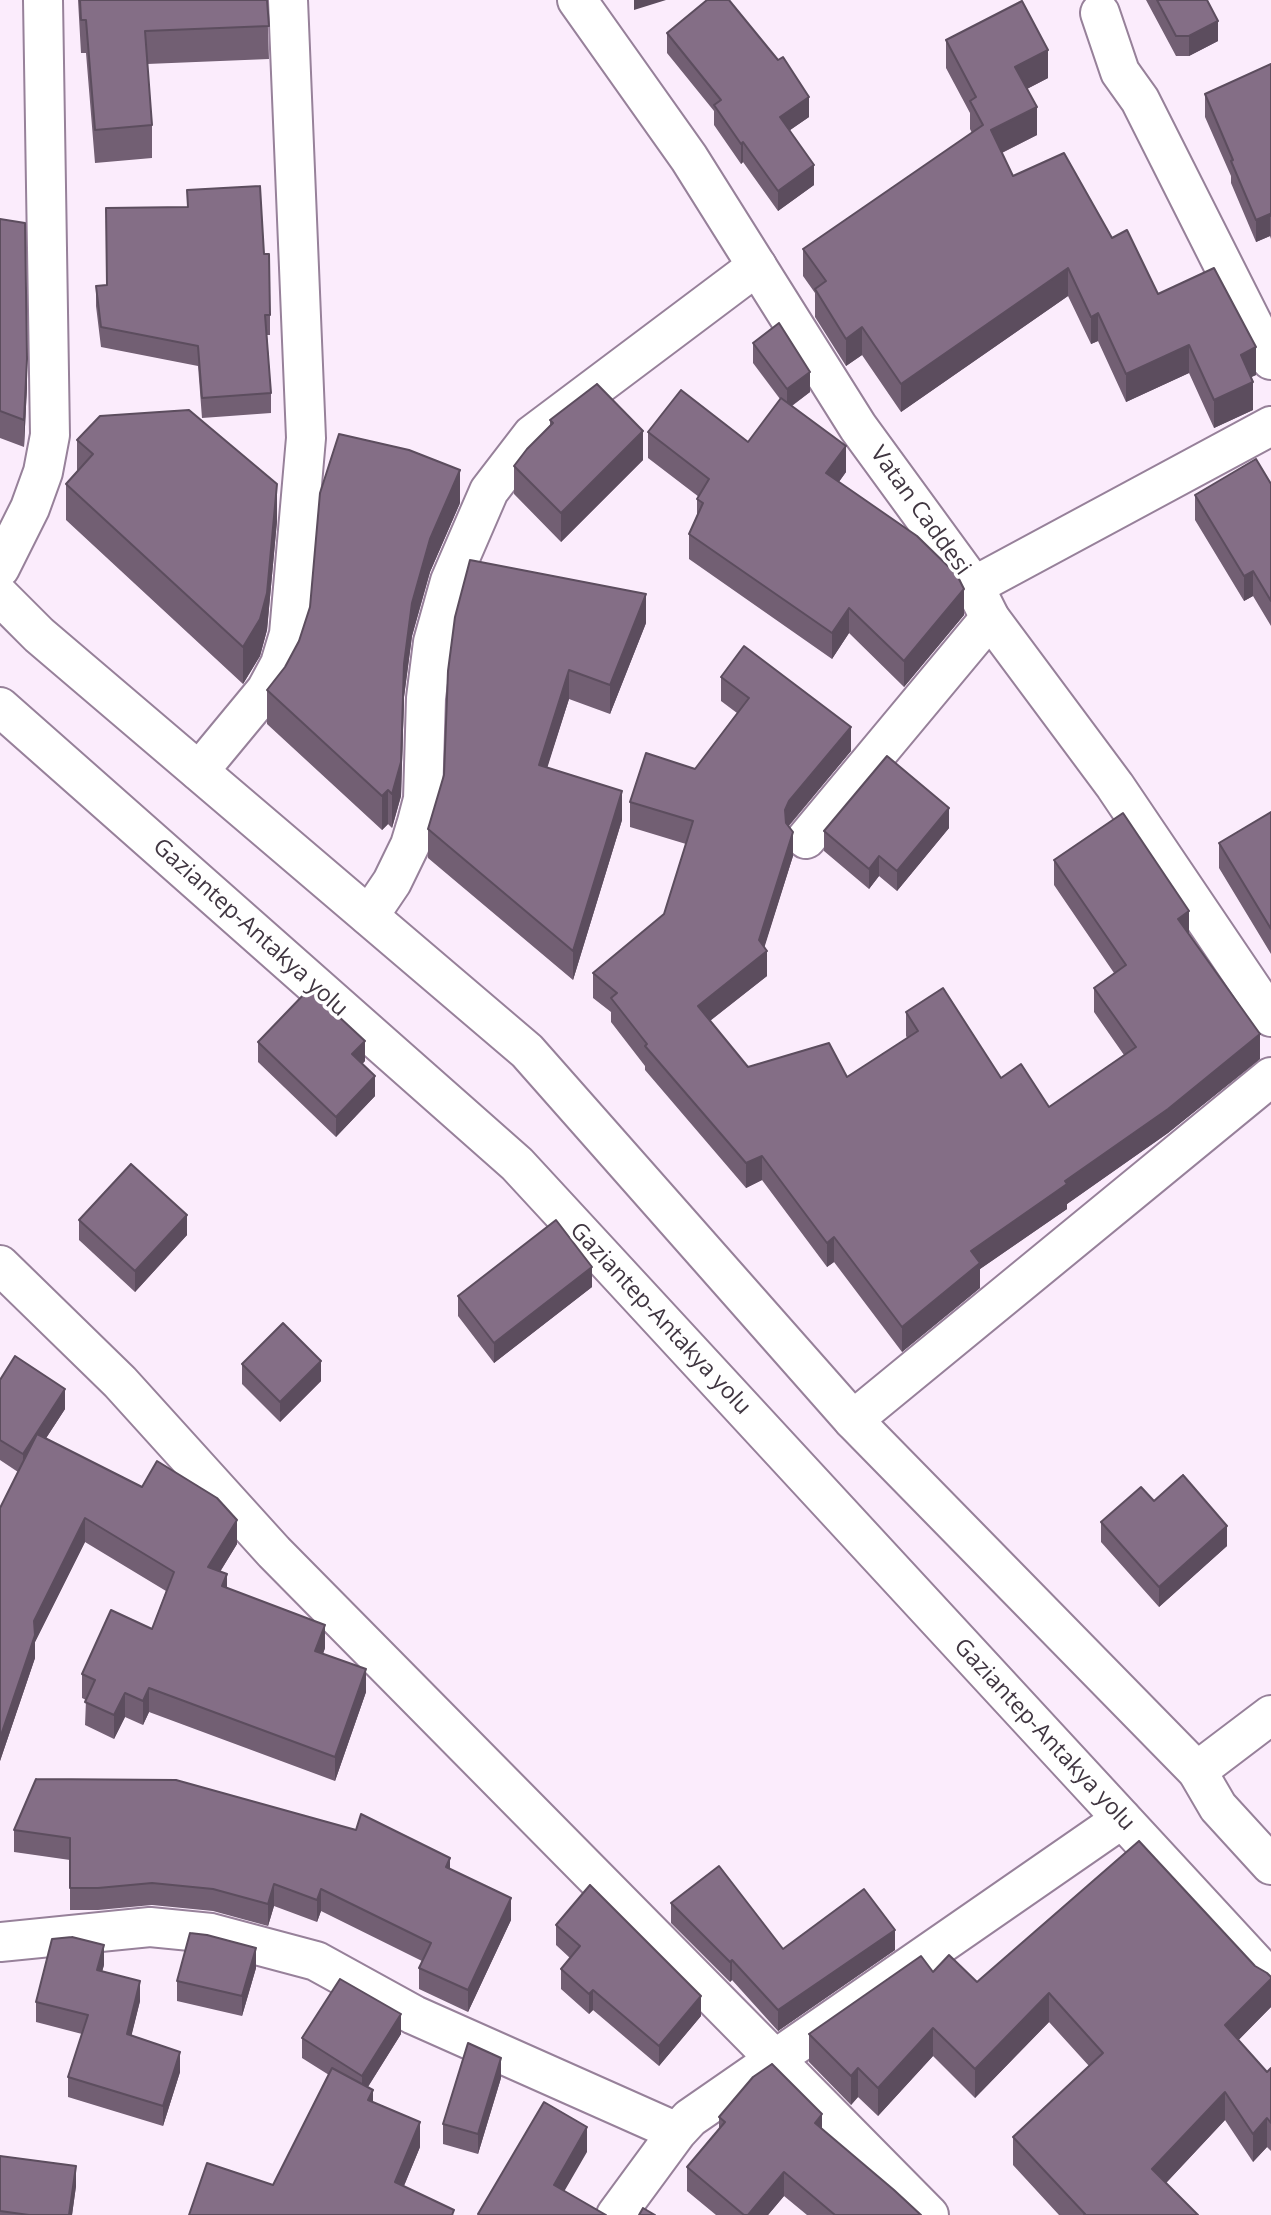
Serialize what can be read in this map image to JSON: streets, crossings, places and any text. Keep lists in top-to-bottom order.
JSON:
{
  "streets": {
    "street": ["Vatan Caddesi", "Gaziantep-Antakya yolu"]
  }
}
